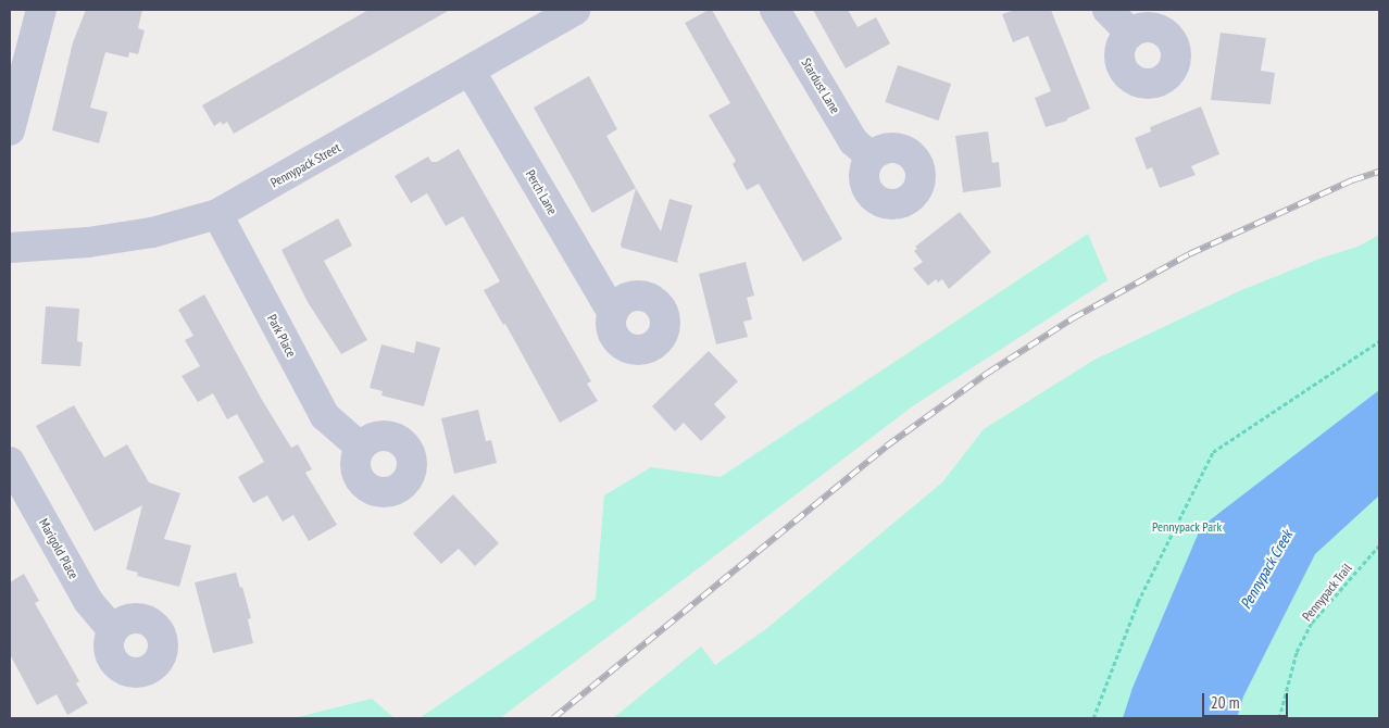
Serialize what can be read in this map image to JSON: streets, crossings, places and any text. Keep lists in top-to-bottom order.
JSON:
{
  "streets": {
    "street": [
      "Stardust Lane",
      "Pennypack Street",
      "Perch Lane",
      "Park Place",
      "Marigold Place"
    ],
    "path": ["Pennypack Trail"]
  },
  "crossings": [
    ["Pennypack Street", "Perch Lane"],
    ["Pennypack Street", "Park Place"]
  ],
  "water": ["Pennypack Creek"],
  "parks": ["Pennypack Park"],
  "scale_bar": "20 m"
}
